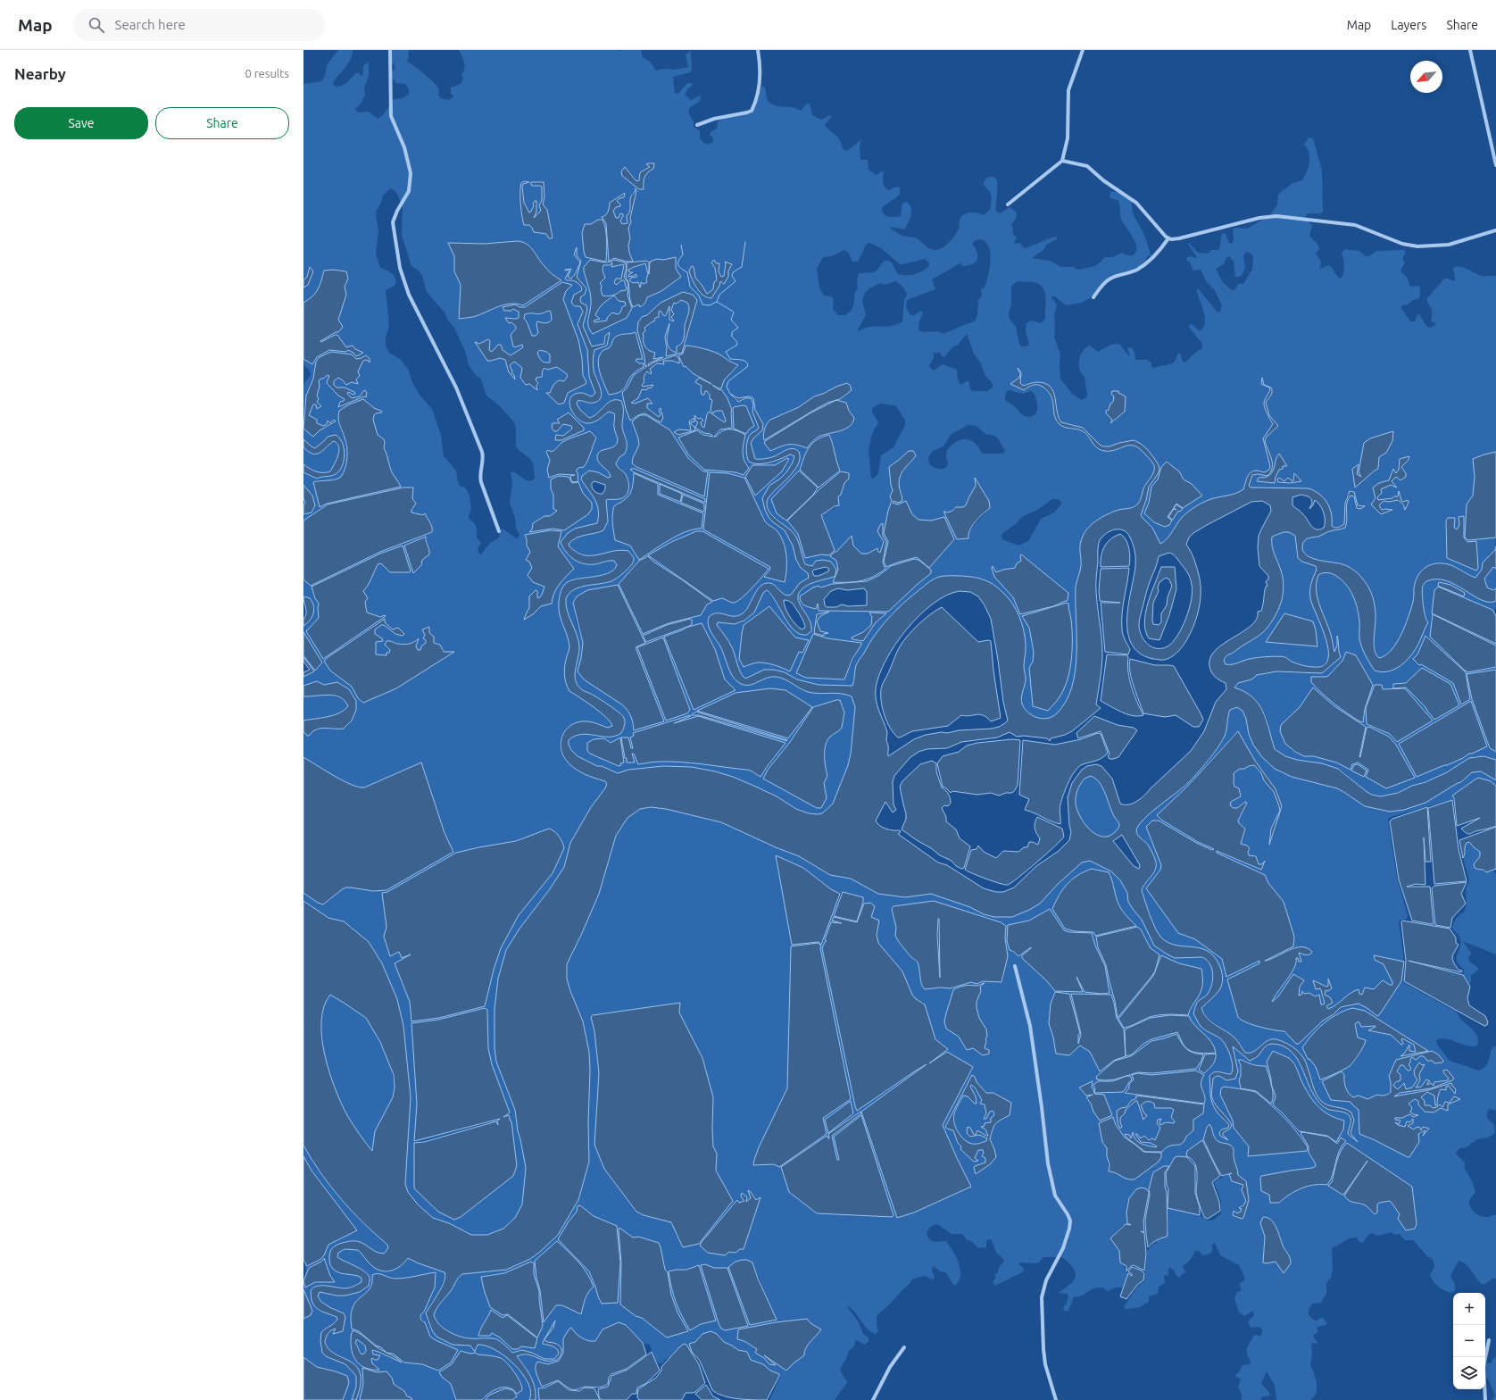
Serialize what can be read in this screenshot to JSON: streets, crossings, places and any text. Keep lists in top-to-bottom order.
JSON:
{
  "north": "bottom left",
  "page": {
    "header": "Map",
    "search": "Search here",
    "nav": ["Map", "Layers", "Share"],
    "heading": ["Nearby", "0 results"],
    "buttons": ["Save", "Share"],
    "map_buttons": ["+", "−"]
  }
}
